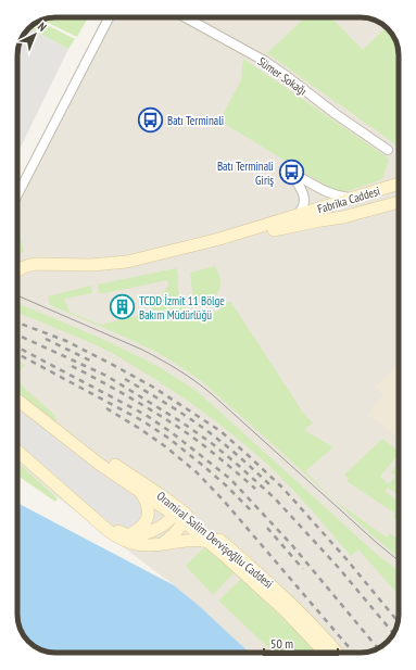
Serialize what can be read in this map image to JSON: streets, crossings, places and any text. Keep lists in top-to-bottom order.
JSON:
{
  "streets": {
    "main road": ["Fabrika Caddesi", "Oramiral Salim Dervişoğllu Caddesi"],
    "street": ["Sümer Sokağı"]
  },
  "places": {
    "bus stop": ["Batı Terminali", "Batı Terminali Giriş"],
    "building": ["TCDD İzmit 11 Bölge Bakım Müdürlüğü"]
  },
  "scale_bar": "50 m",
  "north": "top right"
}
